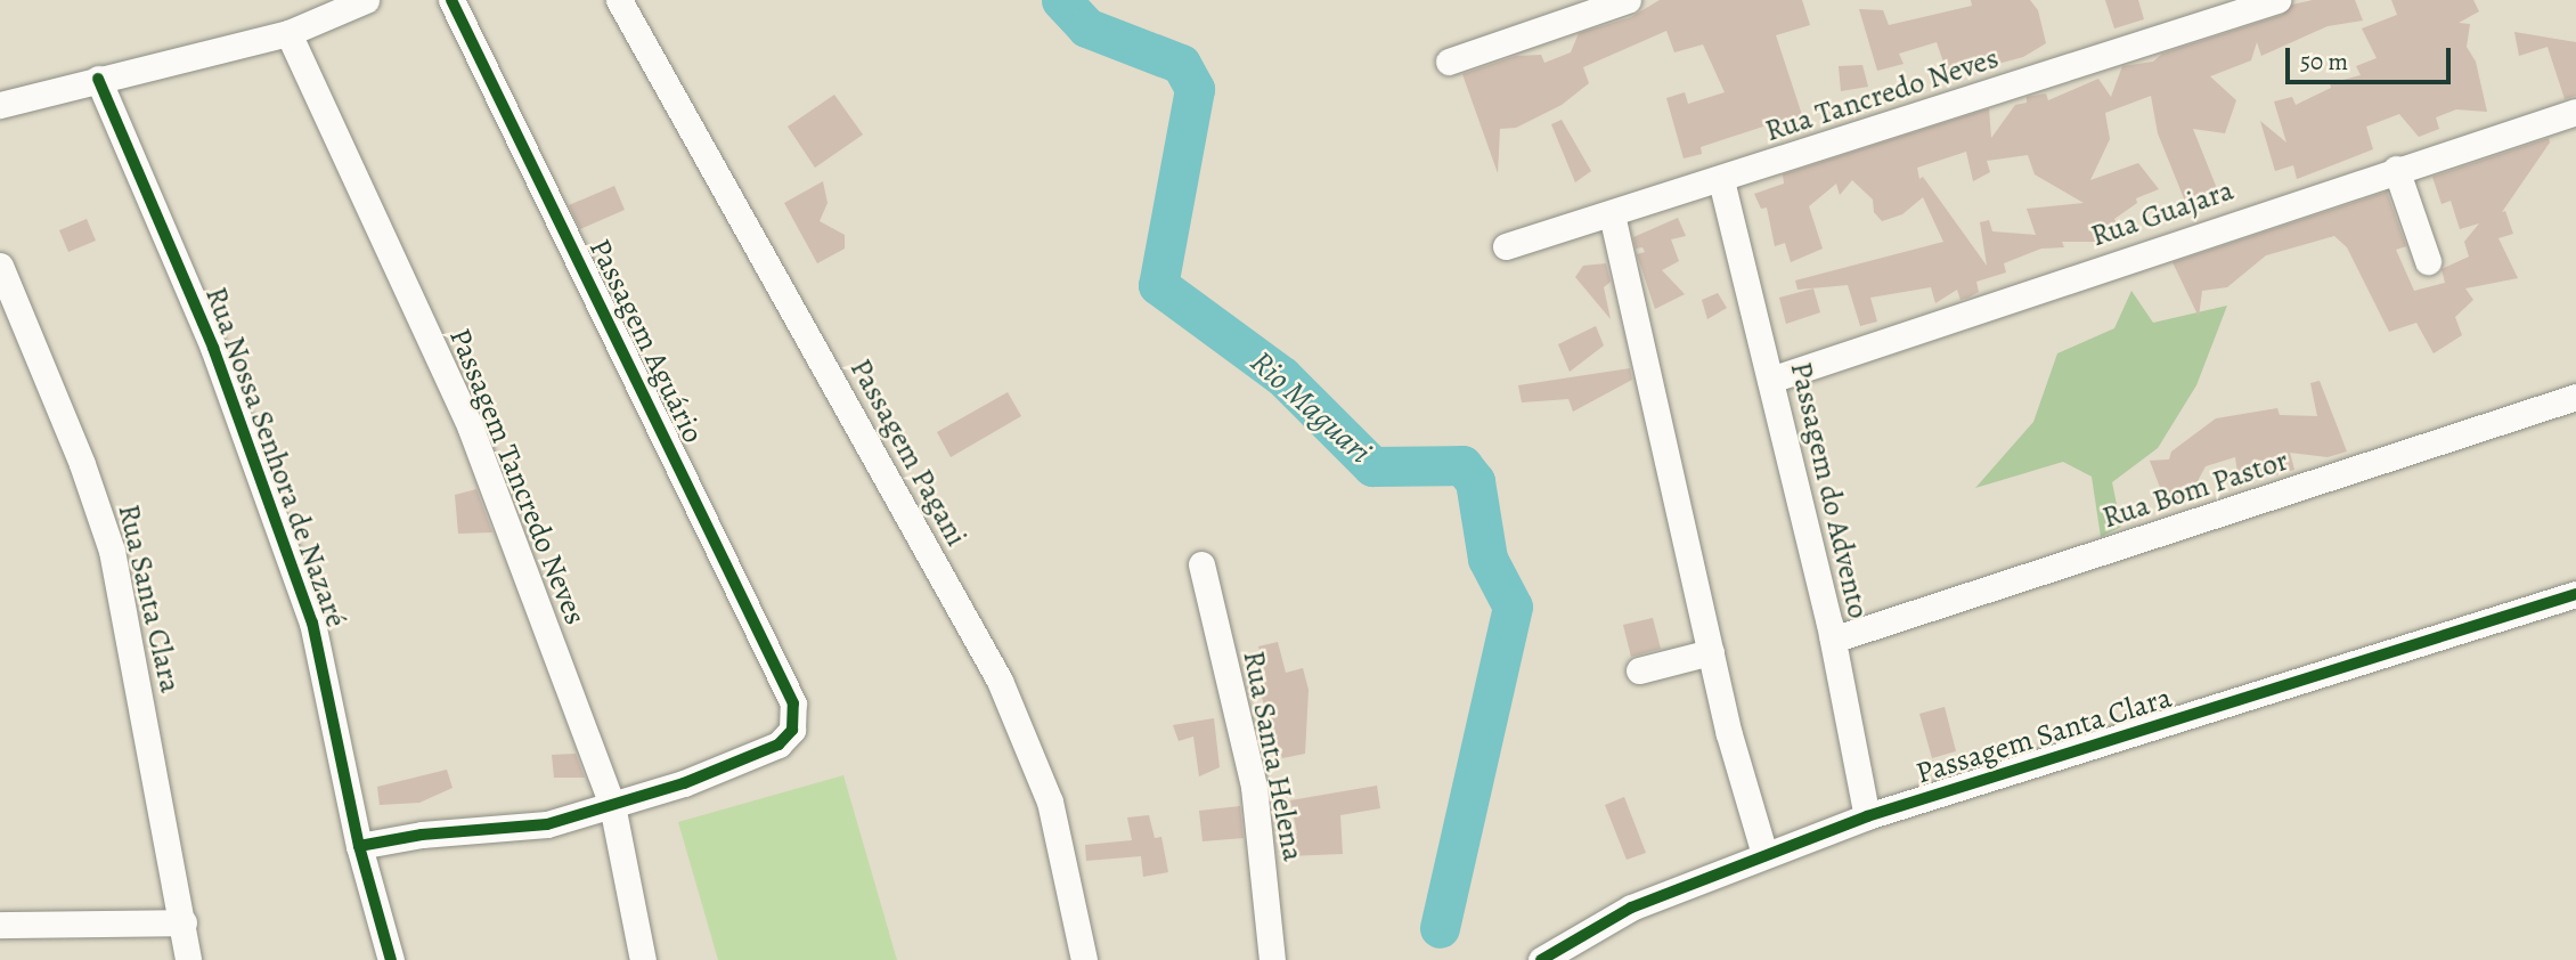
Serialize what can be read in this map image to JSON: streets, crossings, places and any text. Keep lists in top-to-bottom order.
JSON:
{
  "streets": {
    "street": [
      "Rua Tancredo Neves",
      "Rua Guajara",
      "Passagem Aguário",
      "Passagem Pagani",
      "Rua Nossa Senhora de Nazaré",
      "Passagem Tancredo Neves",
      "Rua Bom Pastor",
      "Passagem do Advento",
      "Rua Santa Clara",
      "Passagem Santa Clara",
      "Rua Santa Helena"
    ]
  },
  "crossings": [
    ["Rua Tancredo Neves", "Passagem do Advento"],
    ["Rua Guajara", "Passagem do Advento"],
    ["Passagem Aguário", "Passagem Tancredo Neves"],
    ["Rua Bom Pastor", "Passagem do Advento"],
    ["Passagem do Advento", "Passagem Santa Clara"]
  ],
  "water": ["Rio Maguari"],
  "scale_bar": "50 m"
}
